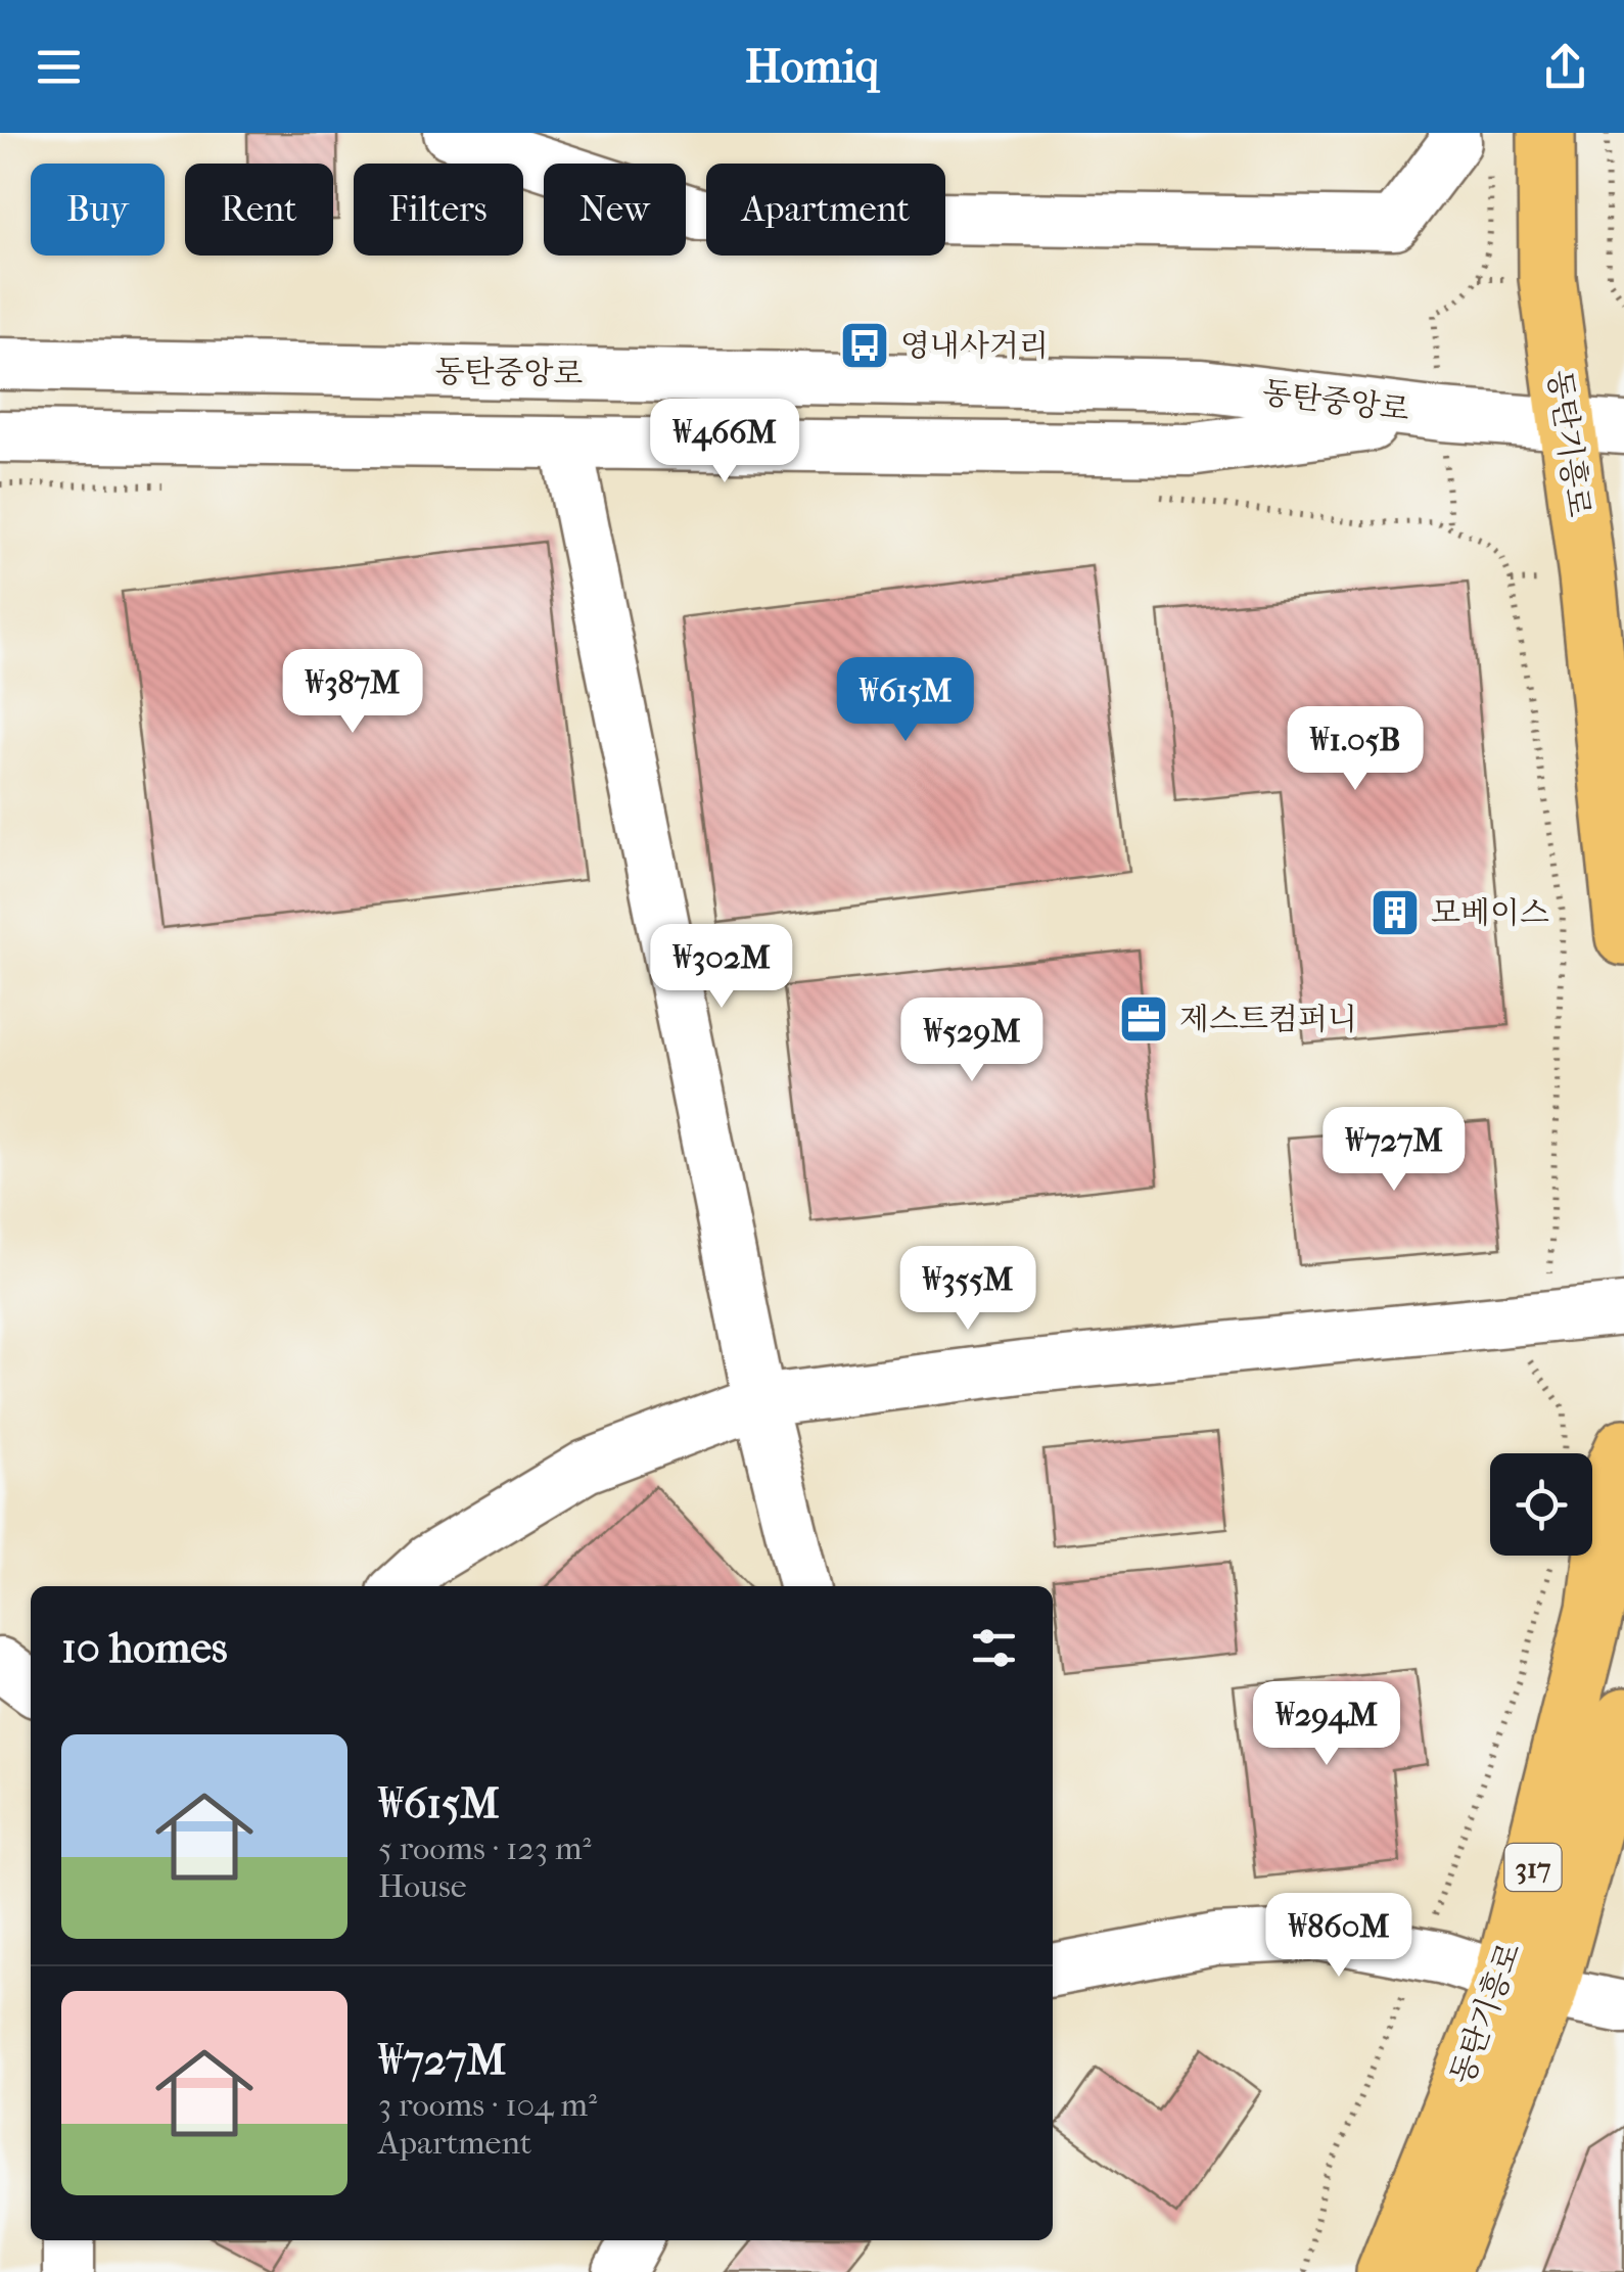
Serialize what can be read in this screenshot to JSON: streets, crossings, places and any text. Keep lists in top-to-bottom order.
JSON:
{
  "streets": {
    "main road": ["동탄기흥로", "317"],
    "street": ["동탄중앙로"]
  },
  "crossings": [
    ["동탄중앙로", "동탄기흥로"]
  ],
  "places": {
    "bus stop": ["영내사거리"],
    "building": ["모베이스"],
    "office": ["제스트컴퍼니"]
  },
  "page": {
    "header": "Homiq",
    "chip": [
      "Buy",
      "Rent",
      "Filters",
      "New",
      "Apartment"
    ],
    "price": [
      "₩466M",
      "₩387M",
      "₩615M",
      "₩1.05B",
      "₩302M",
      "₩529M",
      "₩727M",
      "₩355M",
      "₩294M",
      "₩860M"
    ],
    "heading": "10 homes",
    "list": [
      {
        "name": "₩615M",
        "note": "5 rooms · 123 m² · House"
      },
      {
        "name": "₩727M",
        "note": "3 rooms · 104 m² · Apartment"
      }
    ]
  }
}
